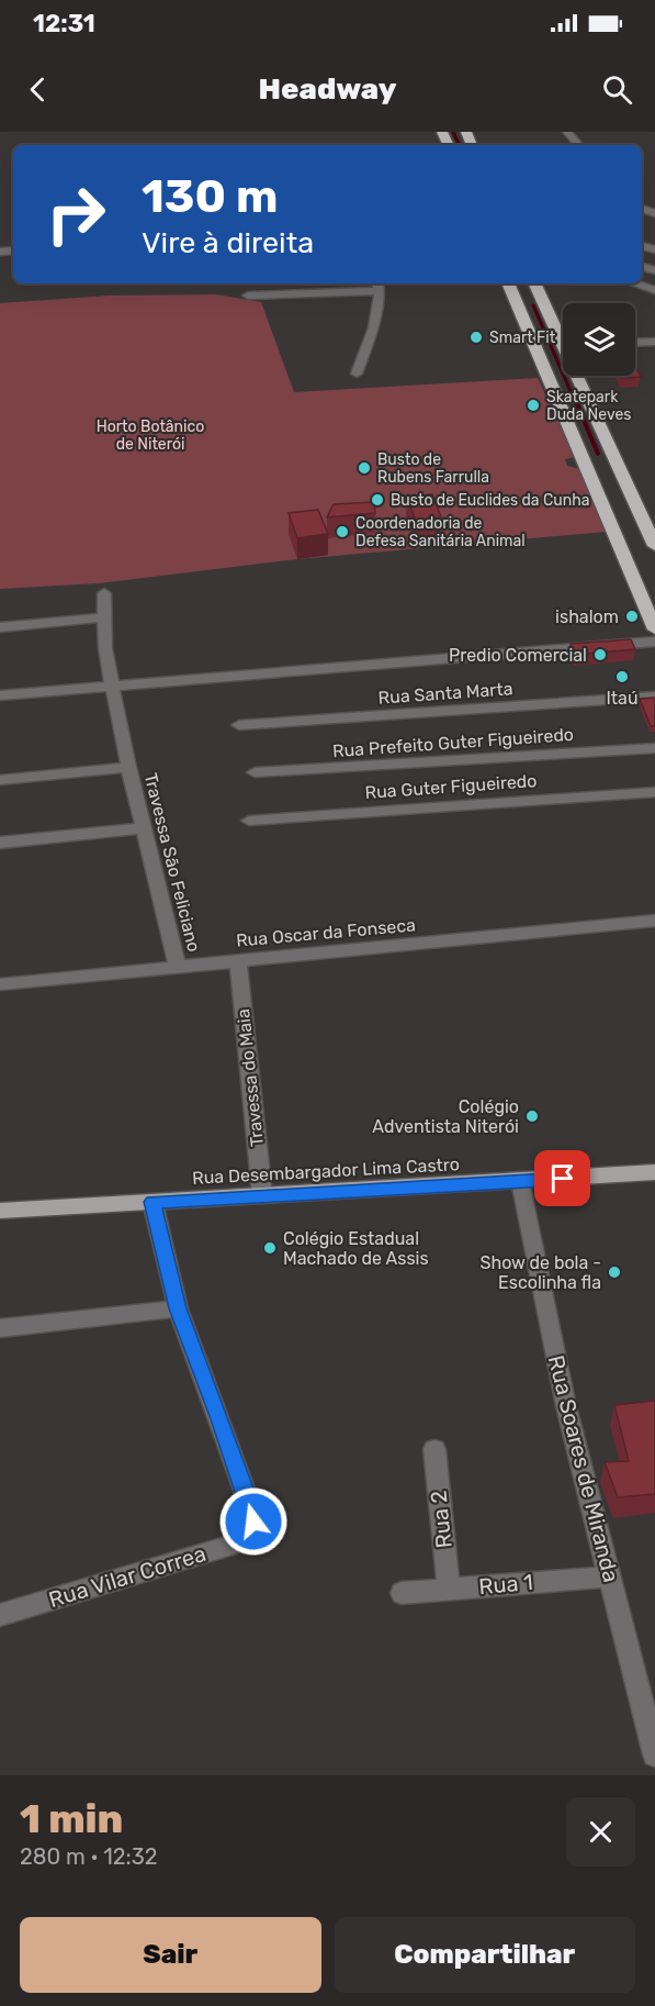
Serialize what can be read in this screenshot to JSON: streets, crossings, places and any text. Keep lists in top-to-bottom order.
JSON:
{
  "streets": {
    "main road": ["Rua Desembargador Lima Castro"],
    "street": [
      "Rua Santa Marta",
      "Rua Prefeito Guter Figueiredo",
      "Rua Guter Figueiredo",
      "Travessa São Feliciano",
      "Rua Oscar da Fonseca",
      "Travessa do Maia",
      "Rua Soares de Miranda",
      "Rua 2",
      "Rua Vilar Correa",
      "Rua 1"
    ]
  },
  "crossings": [
    ["Travessa São Feliciano", "Rua Oscar da Fonseca"],
    ["Rua Oscar da Fonseca", "Travessa do Maia"],
    ["Travessa do Maia", "Rua Desembargador Lima Castro"],
    ["Rua Desembargador Lima Castro", "Rua Soares de Miranda"],
    ["Rua Desembargador Lima Castro", "Rua Vilar Correa"],
    ["Rua Soares de Miranda", "Rua 1"],
    ["Rua 2", "Rua 1"]
  ],
  "parks": ["Horto Botânico de Niterói"],
  "places": [
    "Smart Fit",
    "Skatepark Duda Neves",
    "Busto de Rubens Farrulla",
    "Busto de Euclides da Cunha",
    "Coordenadoria de Defesa Sanitária Animal",
    "ishalom",
    "Predio Comercial",
    "Itaú",
    "Colégio Adventista Niterói",
    "Colégio Estadual Machado de Assis",
    "Show de bola - Escolinha fla"
  ],
  "page": {
    "status": "12:31",
    "header": "Headway",
    "turn": ["130 m", "Vire à direita"],
    "heading": ["1 min", "280 m · 12:32"],
    "buttons": ["Sair", "Compartilhar"]
  }
}
